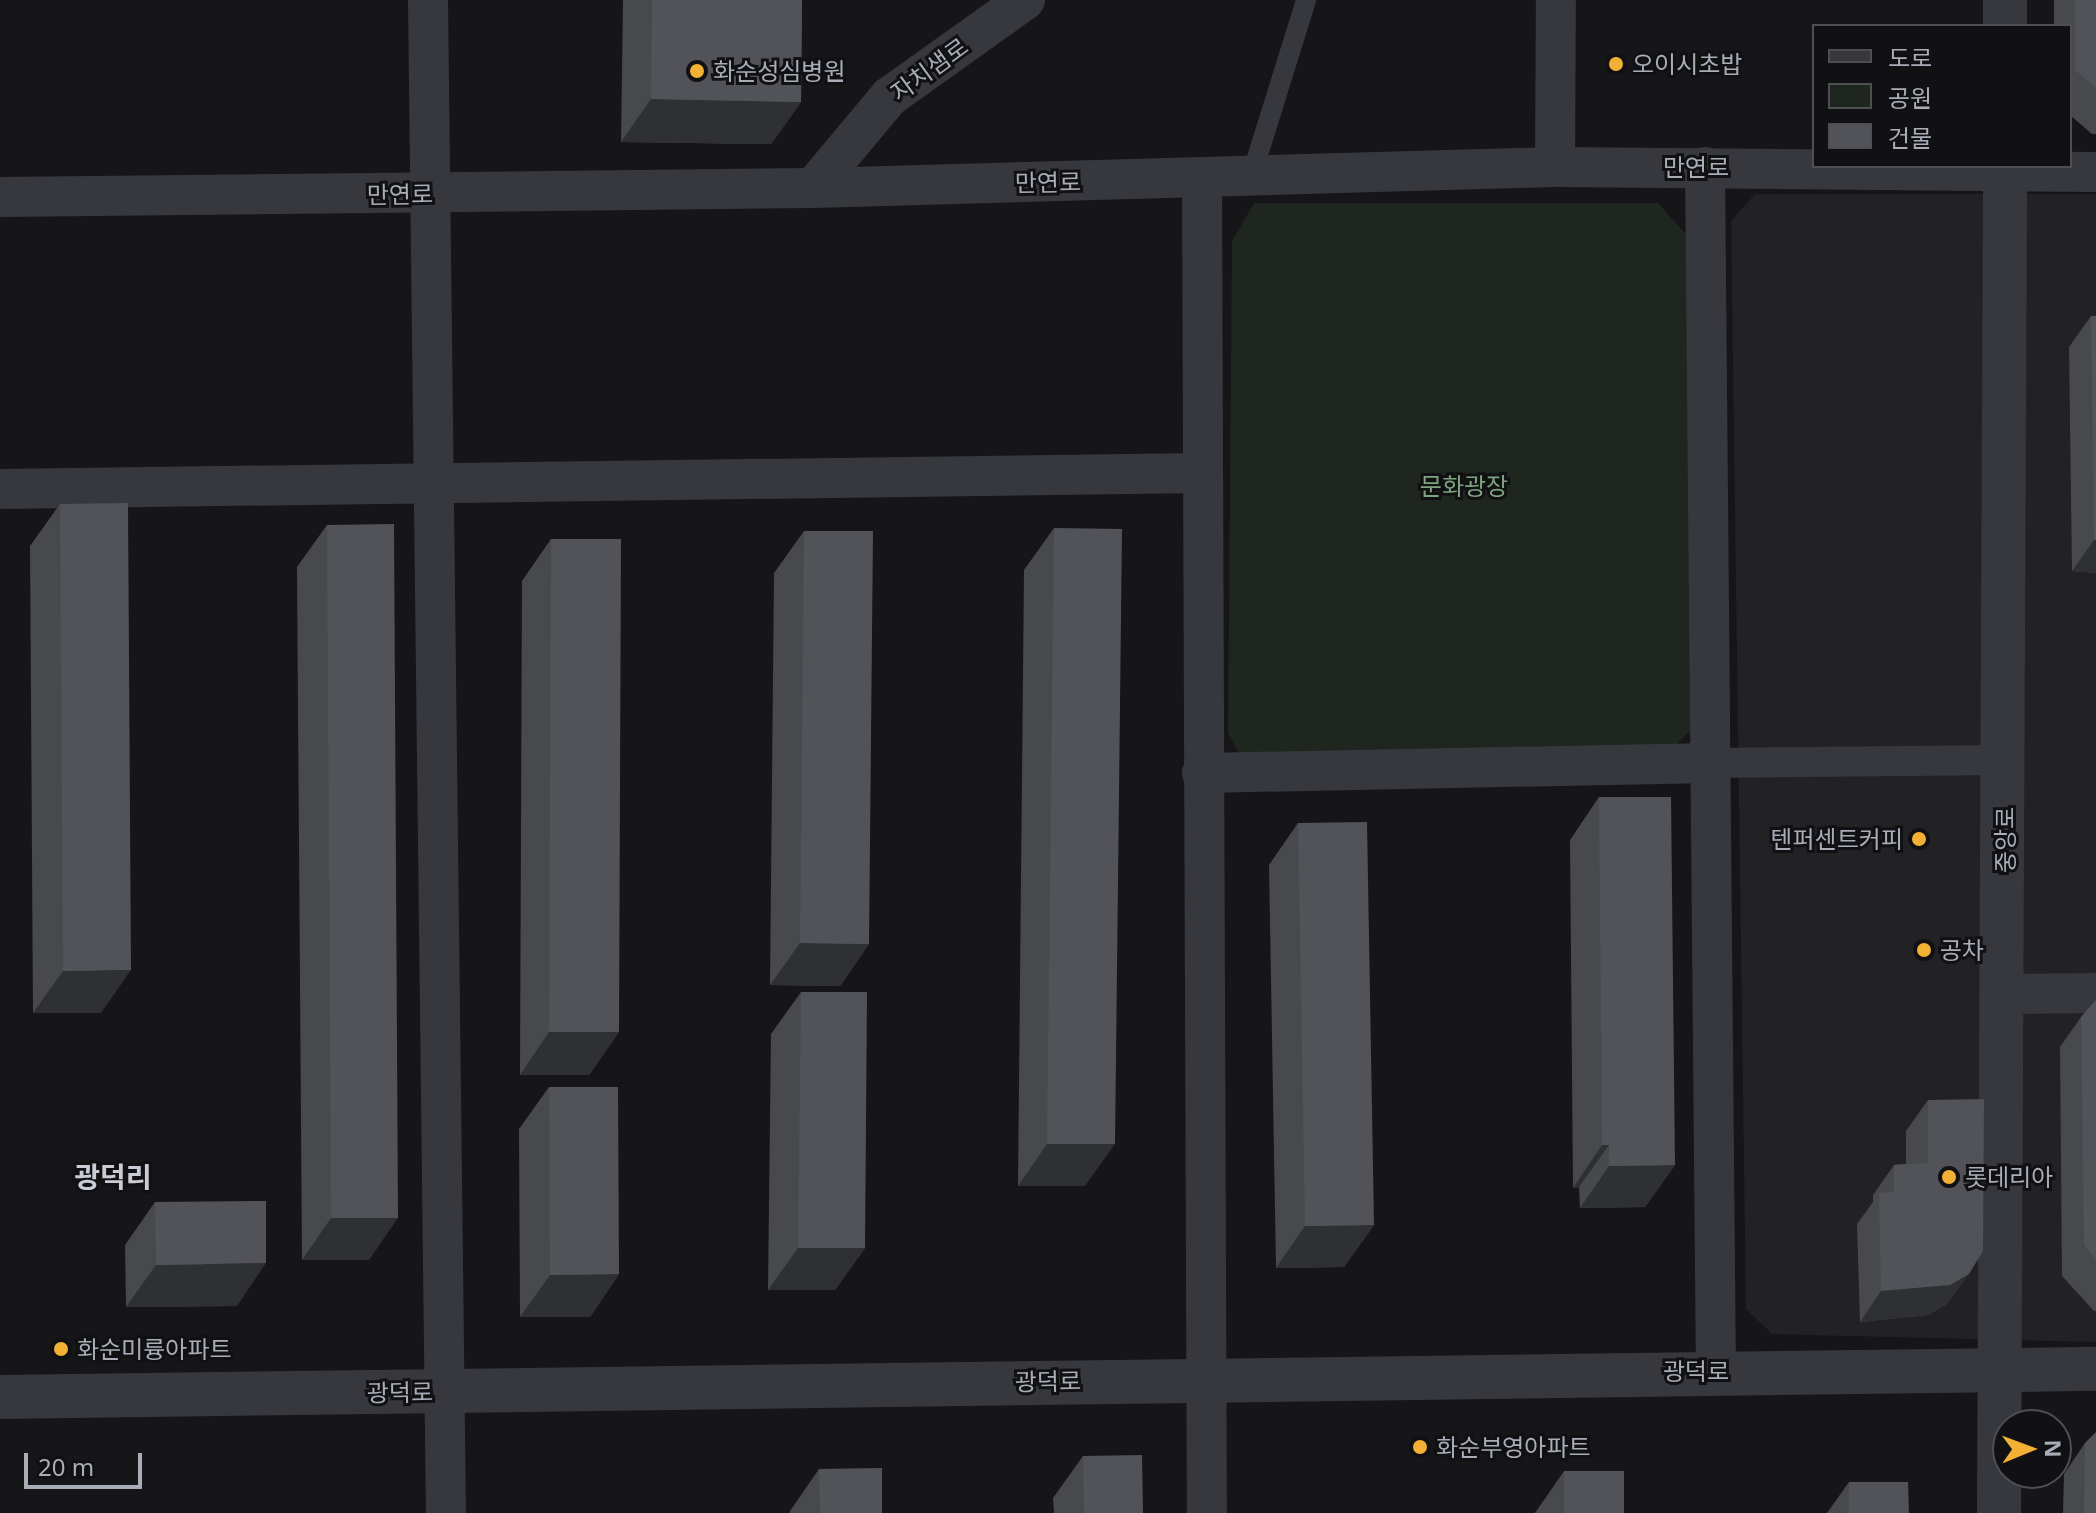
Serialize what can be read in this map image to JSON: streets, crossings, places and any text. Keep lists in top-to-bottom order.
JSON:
{
  "streets": {
    "street": [
      "자치샘로",
      "만연로",
      "중앙로",
      "광덕로"
    ]
  },
  "crossings": [
    ["자치샘로", "만연로"],
    ["만연로", "중앙로"],
    ["중앙로", "광덕로"]
  ],
  "districts": ["광덕리"],
  "parks": ["문화광장"],
  "places": [
    "오이시초밥",
    "화순성심병원",
    "텐퍼센트커피",
    "공차",
    "롯데리아",
    "화순미륭아파트",
    "화순부영아파트"
  ],
  "legend": ["도로", "공원", "건물"],
  "scale_bar": "20 m",
  "north": "right"
}
